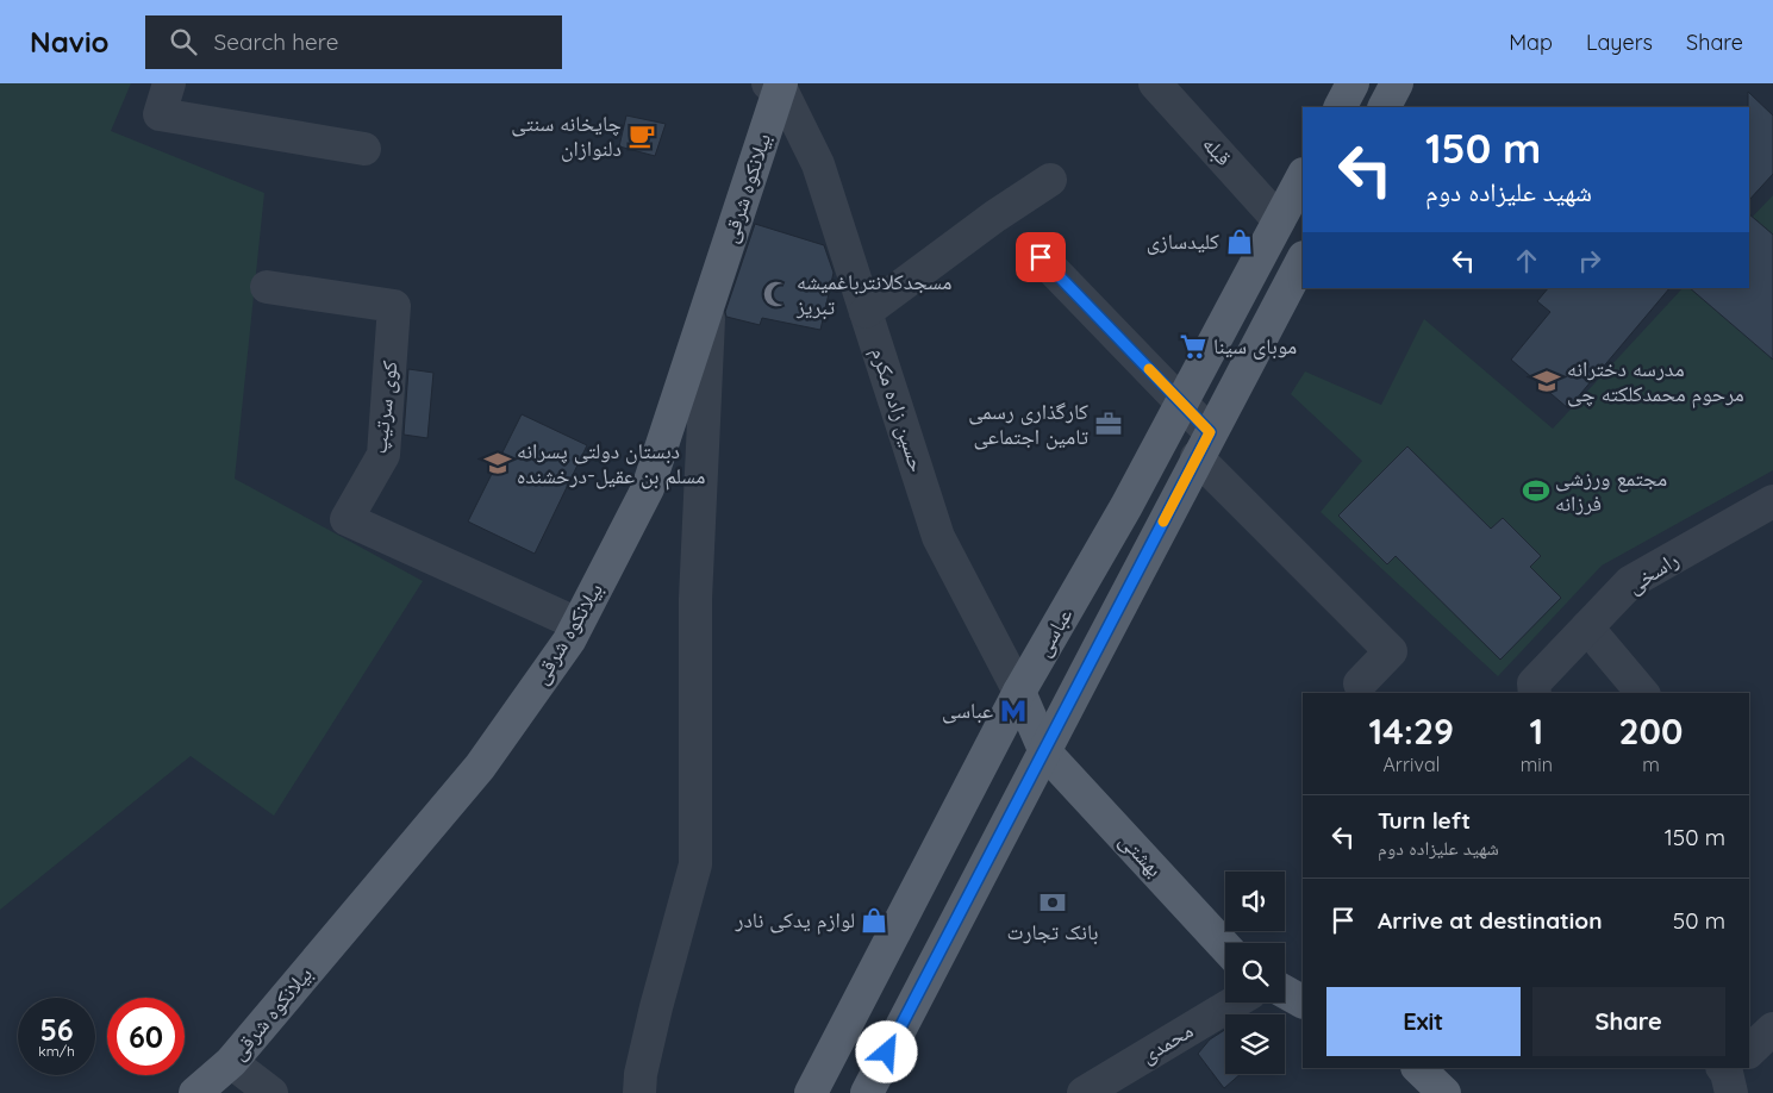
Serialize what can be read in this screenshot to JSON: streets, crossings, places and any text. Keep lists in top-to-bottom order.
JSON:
{
  "streets": {
    "main road": ["بیلانکوه شرقی", "عباسى", "بهشتی"],
    "street": [
      "قبله",
      "کوی سرتیپ",
      "حسین زاده مکرم",
      "راسخی",
      "محمدی"
    ]
  },
  "crossings": [
    ["قبله", "عباسى"],
    ["بیلانکوه شرقی", "کوی سرتیپ"],
    ["بیلانکوه شرقی", "حسین زاده مکرم"],
    ["حسین زاده مکرم", "عباسى"],
    ["حسین زاده مکرم", "بهشتی"],
    ["عباسى", "بهشتی"]
  ],
  "places": {
    "cafe": ["چایخانه سنتی دلنوازان"],
    "shop": ["کلیدسازی", "لوازم یدکی نادر"],
    "mosque": ["مسجدکلانترباغمیشه تبریز"],
    "supermarket": ["موبای سینا"],
    "school or university": ["مدرسه دخترانه مرحوم محمدکلکته چی", "دبستان دولتی پسرانه مسلم بن عقیل-درخشنده"],
    "office": ["کارگذاری رسمی تامین اجتماعی"],
    "sports": ["مجتمع ورزشی فرزانه"],
    "metro station": ["عباسی"],
    "bank": ["بانک تجارت"]
  },
  "page": {
    "header": "Navio",
    "search": "Search here",
    "nav": ["Map", "Layers", "Share"],
    "turn": ["150 m", "شهید علیزاده دوم"],
    "eta": [
      "14:29",
      "Arrival",
      "1",
      "min",
      "200",
      "m"
    ],
    "list": [
      {
        "name": "Turn left",
        "note": "شهید علیزاده دوم",
        "value": "150 m"
      },
      {
        "name": "Arrive at destination",
        "value": "50 m"
      }
    ],
    "buttons": ["Exit", "Share"],
    "speed": "56 km/h",
    "limit": "60"
  }
}
